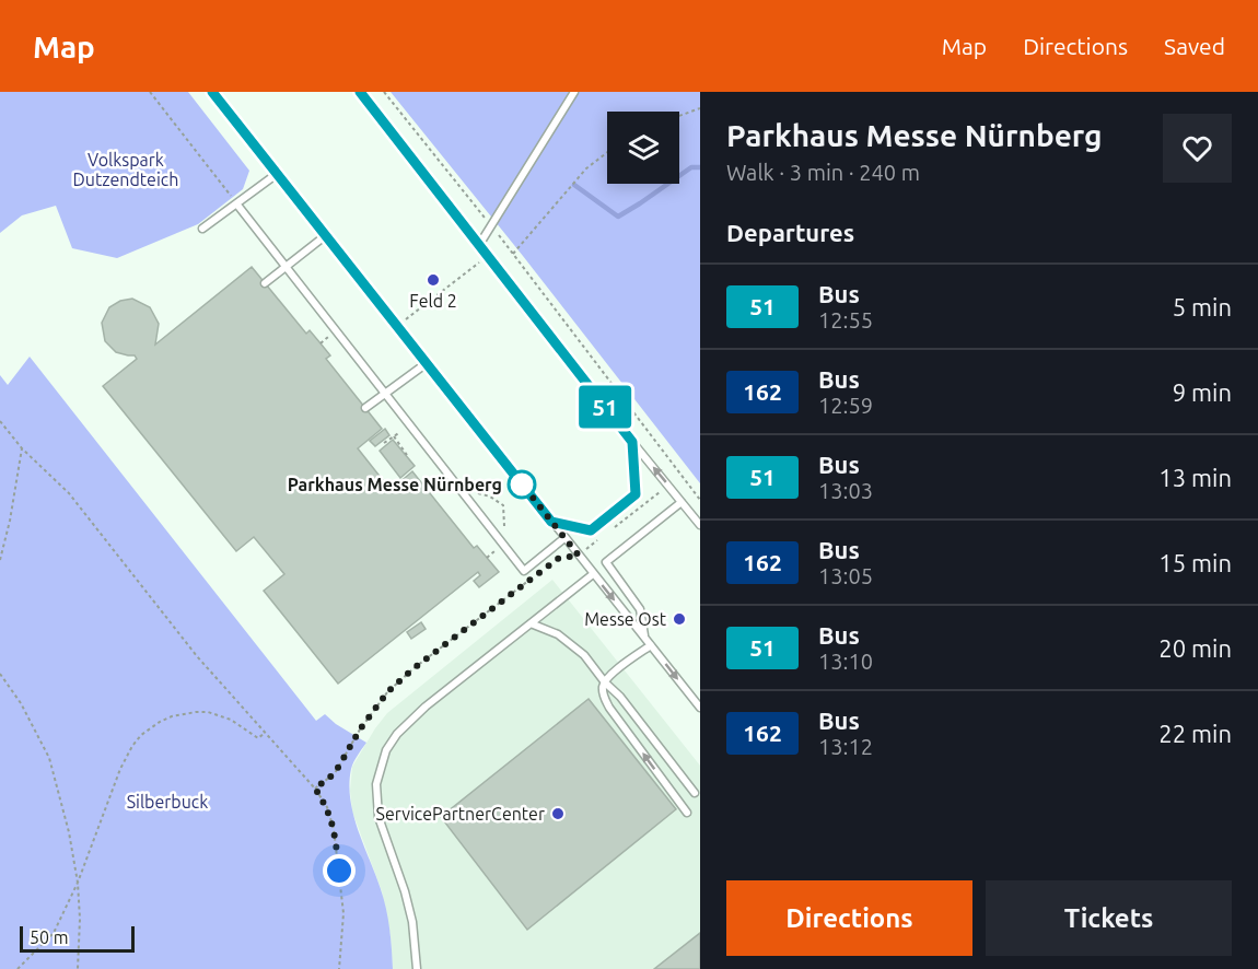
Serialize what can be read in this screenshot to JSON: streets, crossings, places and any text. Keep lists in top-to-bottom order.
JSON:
{
  "parks": ["Volkspark Dutzendteich", "Silberbuck"],
  "places": [
    "Feld 2",
    "Parkhaus Messe Nürnberg",
    "Messe Ost",
    "ServicePartnerCenter"
  ],
  "lines": ["bus line 51"],
  "scale_bar": "50 m",
  "page": {
    "header": "Map",
    "nav": ["Map", "Directions", "Saved"],
    "on_map": "51",
    "heading": [
      ["Parkhaus Messe Nürnberg", "Walk · 3 min · 240 m"],
      "Departures"
    ],
    "list": [
      {
        "mark": "51",
        "name": "Bus",
        "note": "12:55",
        "value": "5 min"
      },
      {
        "mark": "162",
        "name": "Bus",
        "note": "12:59",
        "value": "9 min"
      },
      {
        "mark": "51",
        "name": "Bus",
        "note": "13:03",
        "value": "13 min"
      },
      {
        "mark": "162",
        "name": "Bus",
        "note": "13:05",
        "value": "15 min"
      },
      {
        "mark": "51",
        "name": "Bus",
        "note": "13:10",
        "value": "20 min"
      },
      {
        "mark": "162",
        "name": "Bus",
        "note": "13:12",
        "value": "22 min"
      }
    ],
    "buttons": ["Directions", "Tickets"],
    "scale": "50 m"
  }
}
